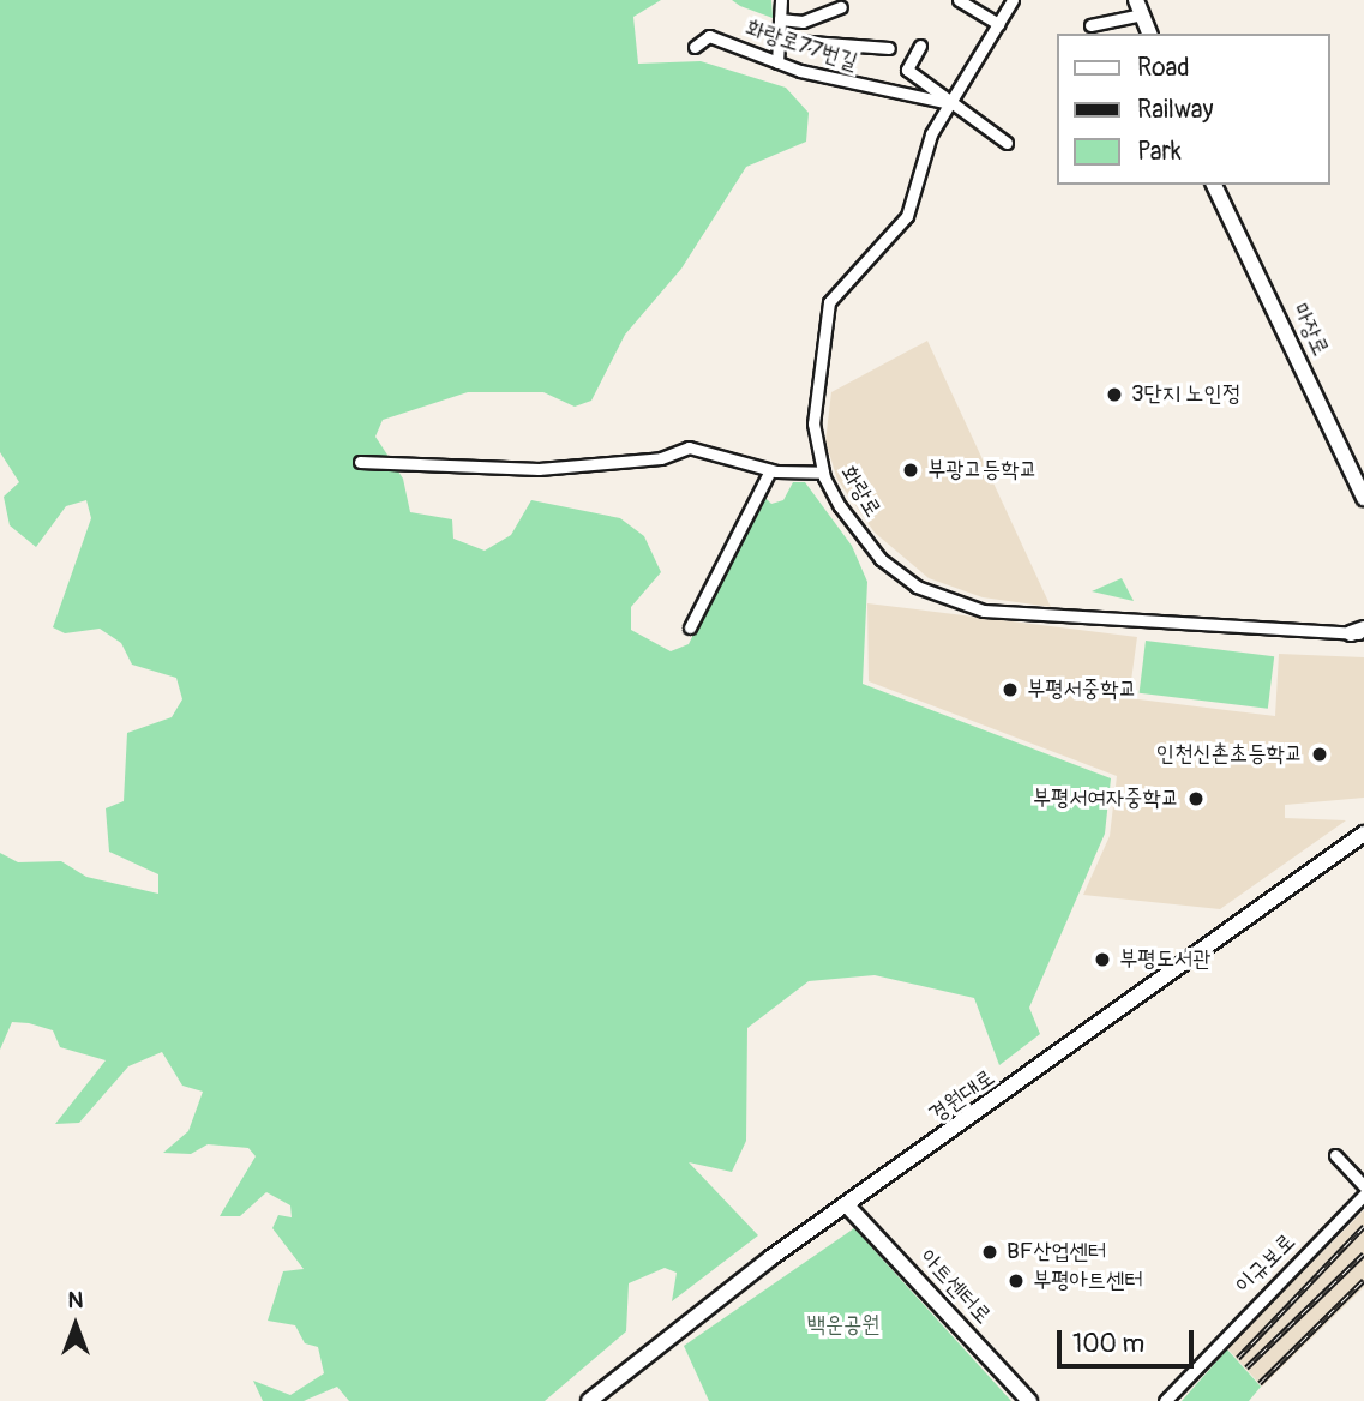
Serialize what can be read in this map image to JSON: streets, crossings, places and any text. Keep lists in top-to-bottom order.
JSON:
{
  "streets": {
    "main road": ["마장로", "경원대로", "아트센터로"],
    "street": ["화랑로77번길", "화랑로", "이규보로"]
  },
  "crossings": [
    ["화랑로77번길", "화랑로"],
    ["경원대로", "아트센터로"]
  ],
  "parks": ["백운공원"],
  "places": [
    "3단지 노인정",
    "부광고등학교",
    "부평서중학교",
    "인천신촌초등학교",
    "부평서여자중학교",
    "부평도서관",
    "BF산업센터",
    "부평아트센터"
  ],
  "legend": ["Road", "Railway", "Park"],
  "scale_bar": "100 m",
  "north": "top"
}
